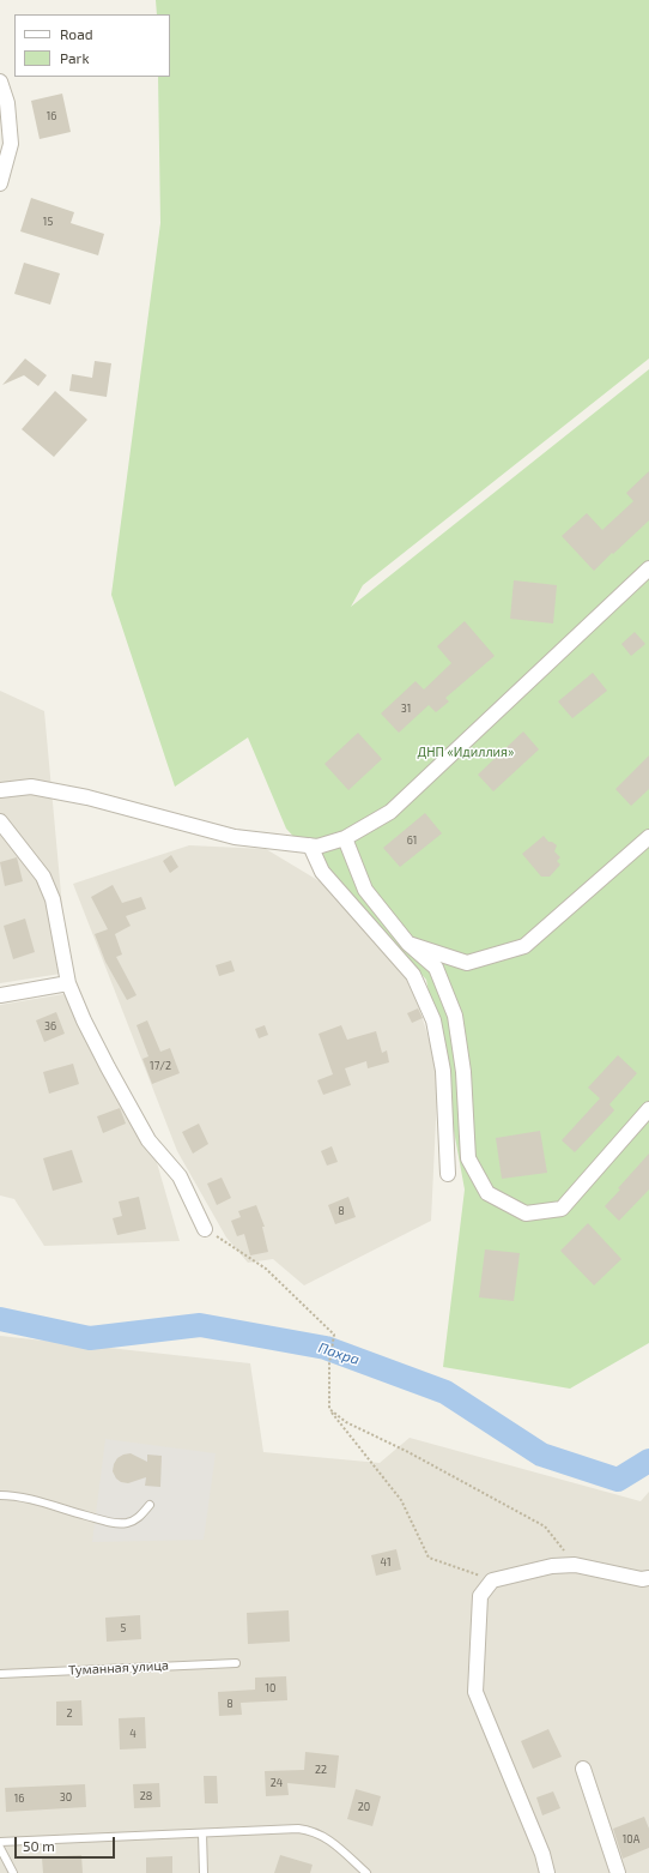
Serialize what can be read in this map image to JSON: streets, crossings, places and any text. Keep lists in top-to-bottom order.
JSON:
{
  "streets": {
    "lane": ["Туманная улица"]
  },
  "water": ["Пахра"],
  "parks": ["ДНП «Идиллия»"],
  "house_numbers": [
    "16",
    "15",
    "31",
    "61",
    "36",
    "17/2",
    "8",
    "41",
    "5",
    "10",
    "8",
    "2",
    "4",
    "22",
    "24",
    "28",
    "30",
    "16",
    "20",
    "10А"
  ],
  "legend": ["Road", "Park"],
  "scale_bar": "50 m"
}
